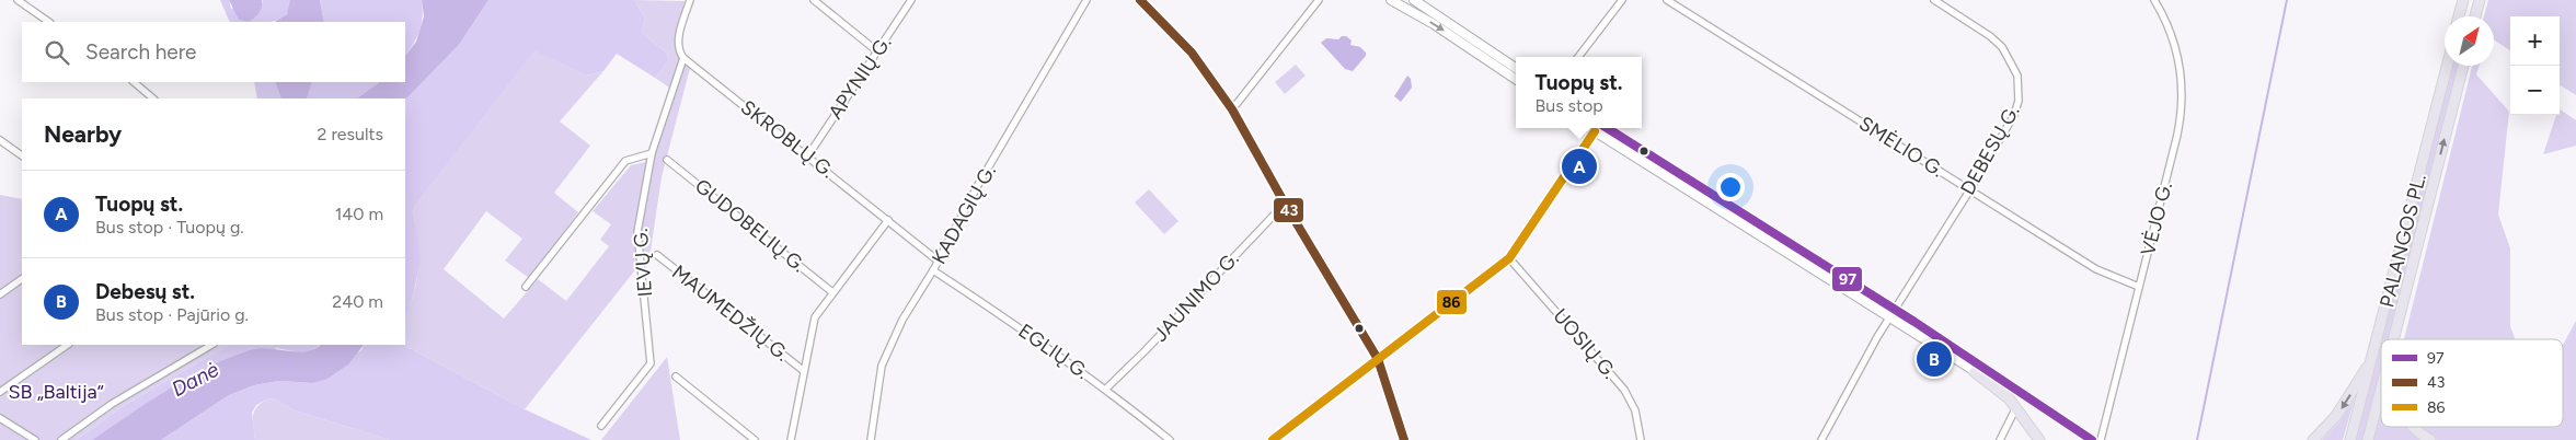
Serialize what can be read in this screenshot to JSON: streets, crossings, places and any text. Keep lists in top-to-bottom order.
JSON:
{
  "streets": {
    "highway": ["PALANGOS PL."],
    "street": [
      "APYNIŲ G.",
      "SKROBLŲ G.",
      "SMĖLIO G.",
      "DEBESŲ G.",
      "KADAGIŲ G.",
      "VĖJO G.",
      "GUDOBELIŲ G.",
      "IEVŲ G.",
      "JAUNIMO G.",
      "MAUMEDŽIŲ G.",
      "UOSIŲ G.",
      "EGLIŲ G."
    ]
  },
  "crossings": [
    ["APYNIŲ G.", "SKROBLŲ G."],
    ["SKROBLŲ G.", "KADAGIŲ G."],
    ["SKROBLŲ G.", "IEVŲ G."],
    ["SMĖLIO G.", "DEBESŲ G."],
    ["SMĖLIO G.", "VĖJO G."],
    ["KADAGIŲ G.", "EGLIŲ G."],
    ["JAUNIMO G.", "EGLIŲ G."]
  ],
  "water": ["Danė"],
  "parks": ["SB „Baltija“"],
  "lines": ["transit line 43", "transit line 97", "transit line 86"],
  "legend": ["97", "43", "86"],
  "north": "top right",
  "page": {
    "map_buttons": ["+", "−"],
    "search": "Search here",
    "popup": ["Tuopų st.", "Bus stop"],
    "heading": ["Nearby", "2 results"],
    "pins": ["A", "B"],
    "list": [
      {
        "mark": "A",
        "name": "Tuopų st.",
        "note": "Bus stop · Tuopų g.",
        "value": "140 m"
      },
      {
        "mark": "B",
        "name": "Debesų st.",
        "note": "Bus stop · Pajūrio g.",
        "value": "240 m"
      }
    ]
  }
}
